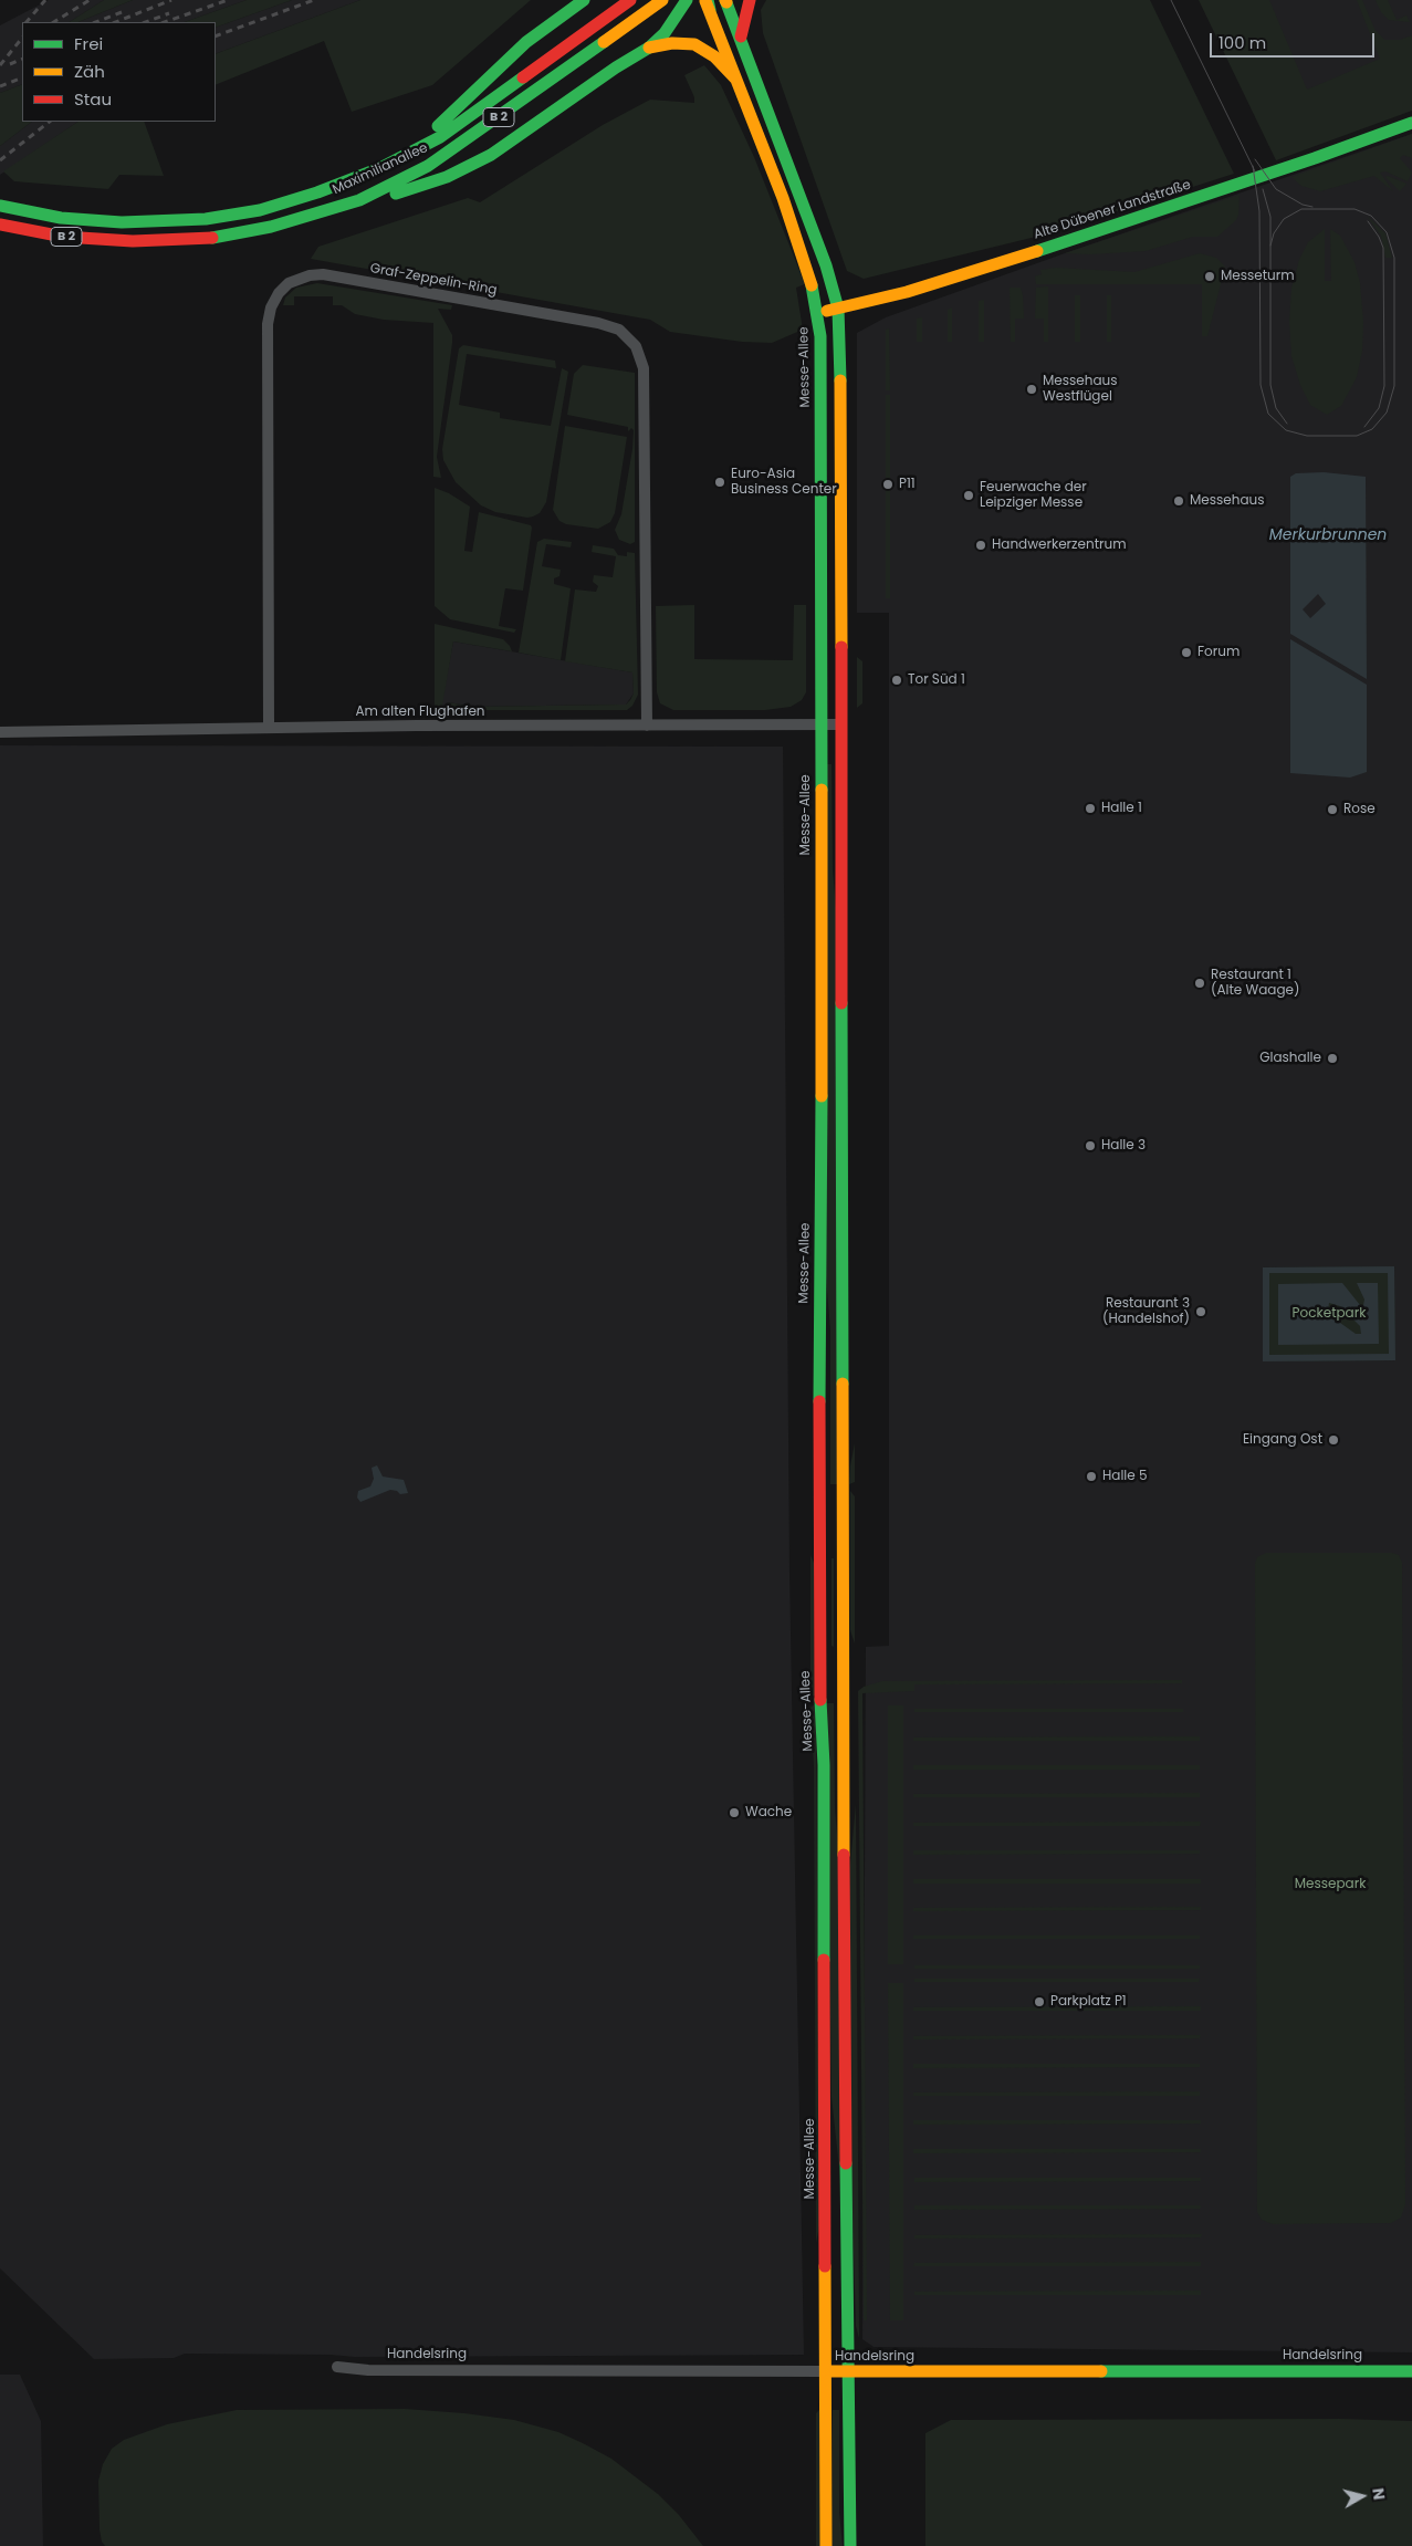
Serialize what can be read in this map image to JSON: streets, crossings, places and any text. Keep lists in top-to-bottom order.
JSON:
{
  "streets": {
    "main road": [
      "B 2",
      "Maximilianallee",
      "Alte Dübener Landstraße",
      "Messe-Allee",
      "Handelsring"
    ],
    "street": ["Graf-Zeppelin-Ring", "Am alten Flughafen"]
  },
  "crossings": [
    ["Alte Dübener Landstraße", "Messe-Allee"],
    ["Graf-Zeppelin-Ring", "Am alten Flughafen"],
    ["Messe-Allee", "Am alten Flughafen"],
    ["Messe-Allee", "Handelsring"]
  ],
  "water": ["Merkurbrunnen"],
  "parks": ["Pocketpark", "Messepark"],
  "places": [
    "Messeturm",
    "Messehaus Westflügel",
    "Euro-Asia Business Center",
    "P11",
    "Feuerwache der Leipziger Messe",
    "Messehaus",
    "Handwerkerzentrum",
    "Forum",
    "Tor Süd 1",
    "Halle 1",
    "Rose",
    "Restaurant 1 (Alte Waage)",
    "Glashalle",
    "Halle 3",
    "Restaurant 3 (Handelshof)",
    "Eingang Ost",
    "Halle 5",
    "Wache",
    "Parkplatz P1"
  ],
  "legend": ["Frei", "Zäh", "Stau"],
  "scale_bar": "100 m",
  "north": "right"
}
